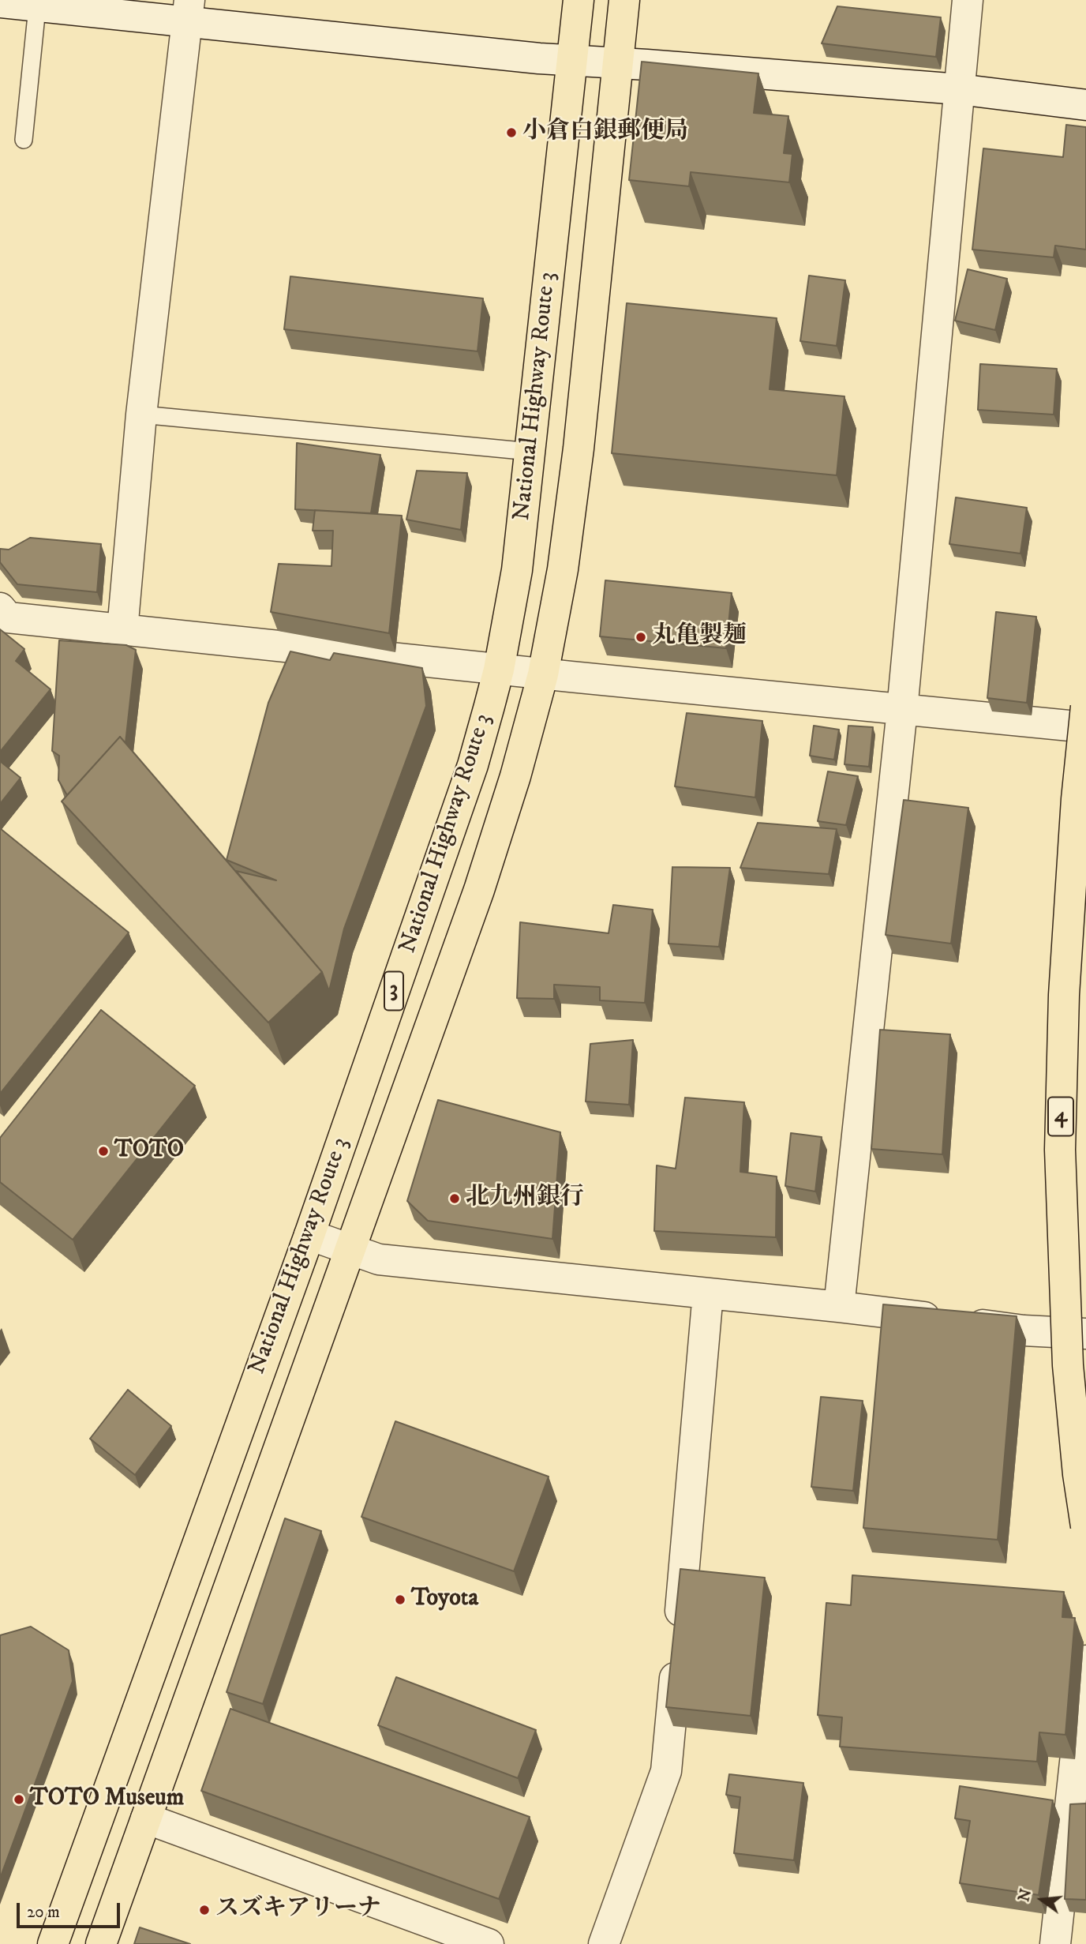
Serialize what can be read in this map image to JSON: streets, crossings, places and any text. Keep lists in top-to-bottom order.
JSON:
{
  "streets": {
    "highway": ["National Highway Route 3", "3", "4"]
  },
  "places": [
    "小倉白銀郵便局",
    "丸亀製麺",
    "TOTO",
    "北九州銀行",
    "Toyota",
    "TOTO Museum",
    "スズキアリーナ"
  ],
  "scale_bar": "20 m",
  "north": "left"
}
